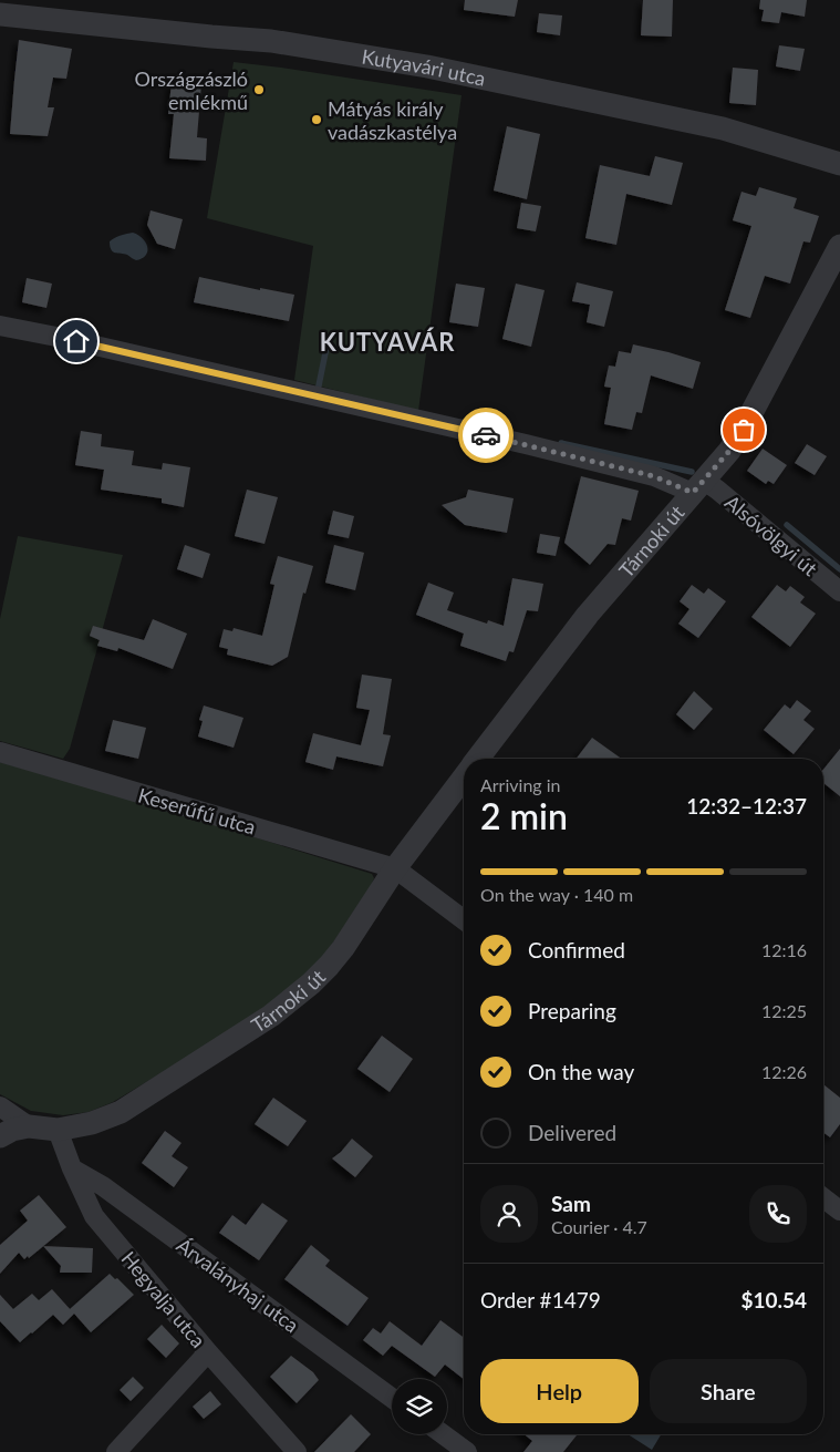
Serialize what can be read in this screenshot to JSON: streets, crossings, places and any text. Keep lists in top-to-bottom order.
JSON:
{
  "streets": {
    "street": [
      "Kutyavári utca",
      "Alsóvölgyi út",
      "Tárnoki út",
      "Keserűfű utca",
      "Árvalányhaj utca",
      "Hegyalja utca"
    ]
  },
  "crossings": [
    ["Alsóvölgyi út", "Tárnoki út"],
    ["Tárnoki út", "Keserűfű utca"],
    ["Tárnoki út", "Hegyalja utca"],
    ["Árvalányhaj utca", "Hegyalja utca"]
  ],
  "districts": ["KUTYAVÁR"],
  "places": ["Országzászló emlékmű", "Mátyás király vadászkastélya"],
  "page": {
    "heading": ["2 min", "Arriving in", "12:32–12:37"],
    "panel": [
      "Sam",
      "Courier · 4.7",
      "Order #1479",
      "$10.54"
    ],
    "bar": "On the way · 140 m",
    "list": [
      ["Confirmed", "12:16"],
      ["Preparing", "12:25"],
      ["On the way", "12:26"],
      "Delivered"
    ],
    "buttons": ["Help", "Share"]
  }
}
